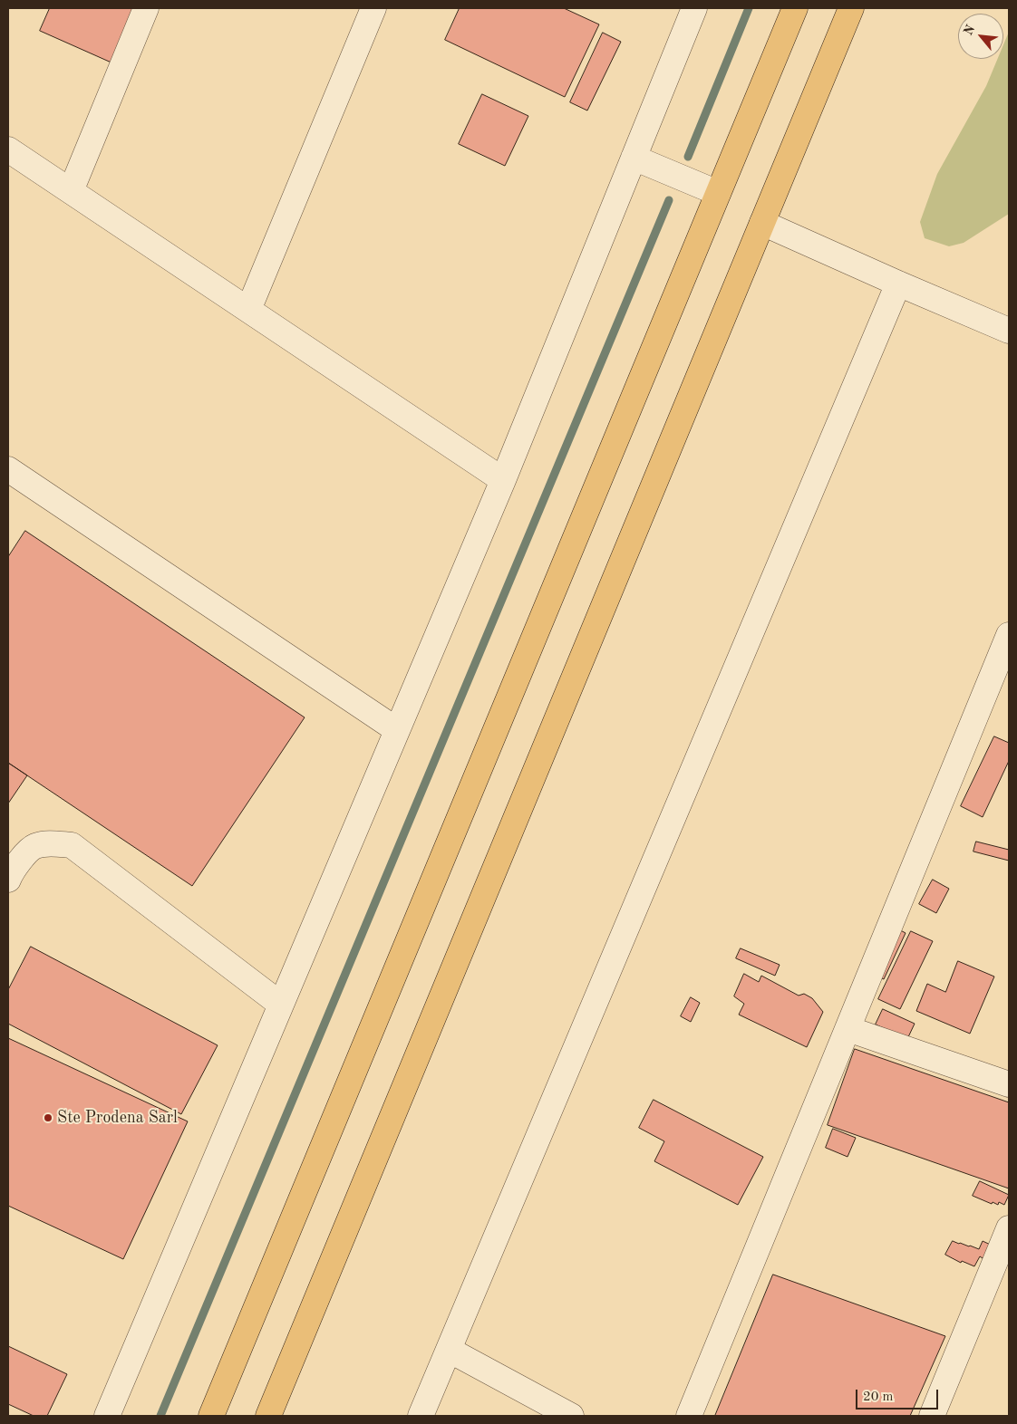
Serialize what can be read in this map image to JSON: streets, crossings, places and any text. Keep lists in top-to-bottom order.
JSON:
{
  "places": ["Ste Prodena Sarl"],
  "scale_bar": "20 m",
  "north": "top left"
}
